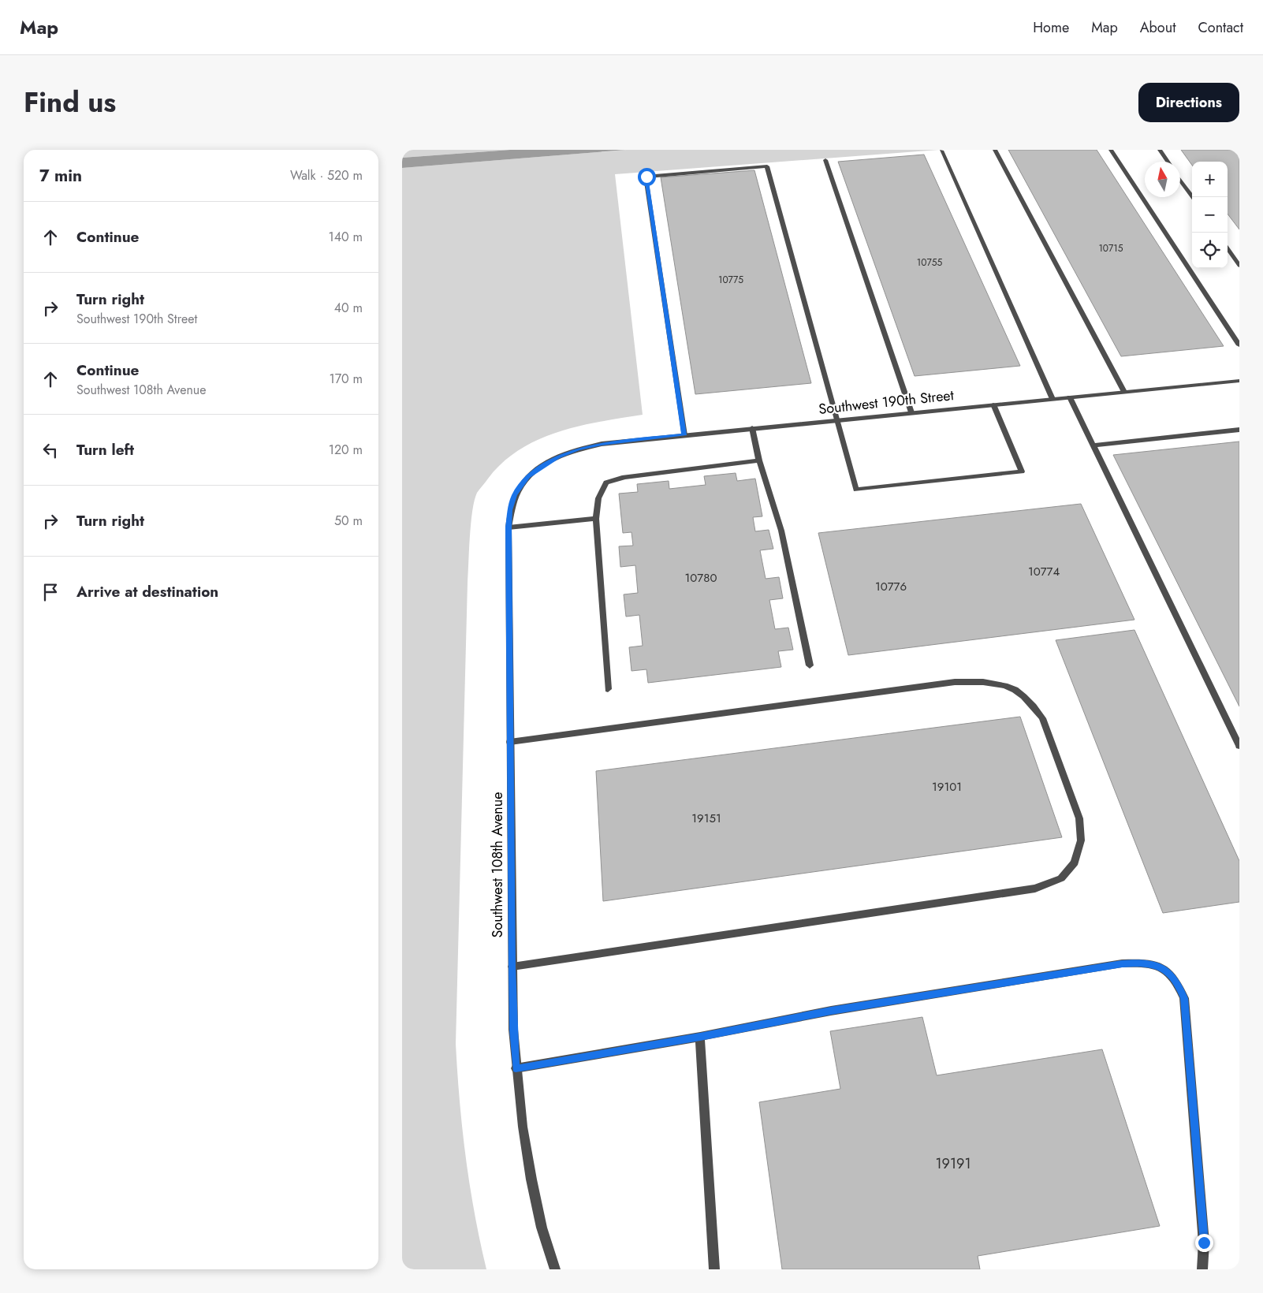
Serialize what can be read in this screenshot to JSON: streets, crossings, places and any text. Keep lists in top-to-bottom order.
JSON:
{
  "streets": {
    "street": ["Southwest 190th Street", "Southwest 108th Avenue"]
  },
  "crossings": [
    ["Southwest 190th Street", "Southwest 108th Avenue"]
  ],
  "house_numbers": [
    "10715",
    "10755",
    "10775",
    "10774",
    "10780",
    "10776",
    "19101",
    "19151",
    "19191"
  ],
  "north": "top",
  "page": {
    "header": "Map",
    "nav": [
      "Home",
      "Map",
      "About",
      "Contact"
    ],
    "title": "Find us",
    "buttons": "Directions",
    "heading": ["7 min", "Walk · 520 m"],
    "map_buttons": ["+", "−"],
    "list": [
      ["Continue", "140 m"],
      ["Turn right", "Southwest 190th Street", "40 m"],
      ["Continue", "Southwest 108th Avenue", "170 m"],
      ["Turn left", "120 m"],
      ["Turn right", "50 m"],
      "Arrive at destination"
    ]
  }
}
